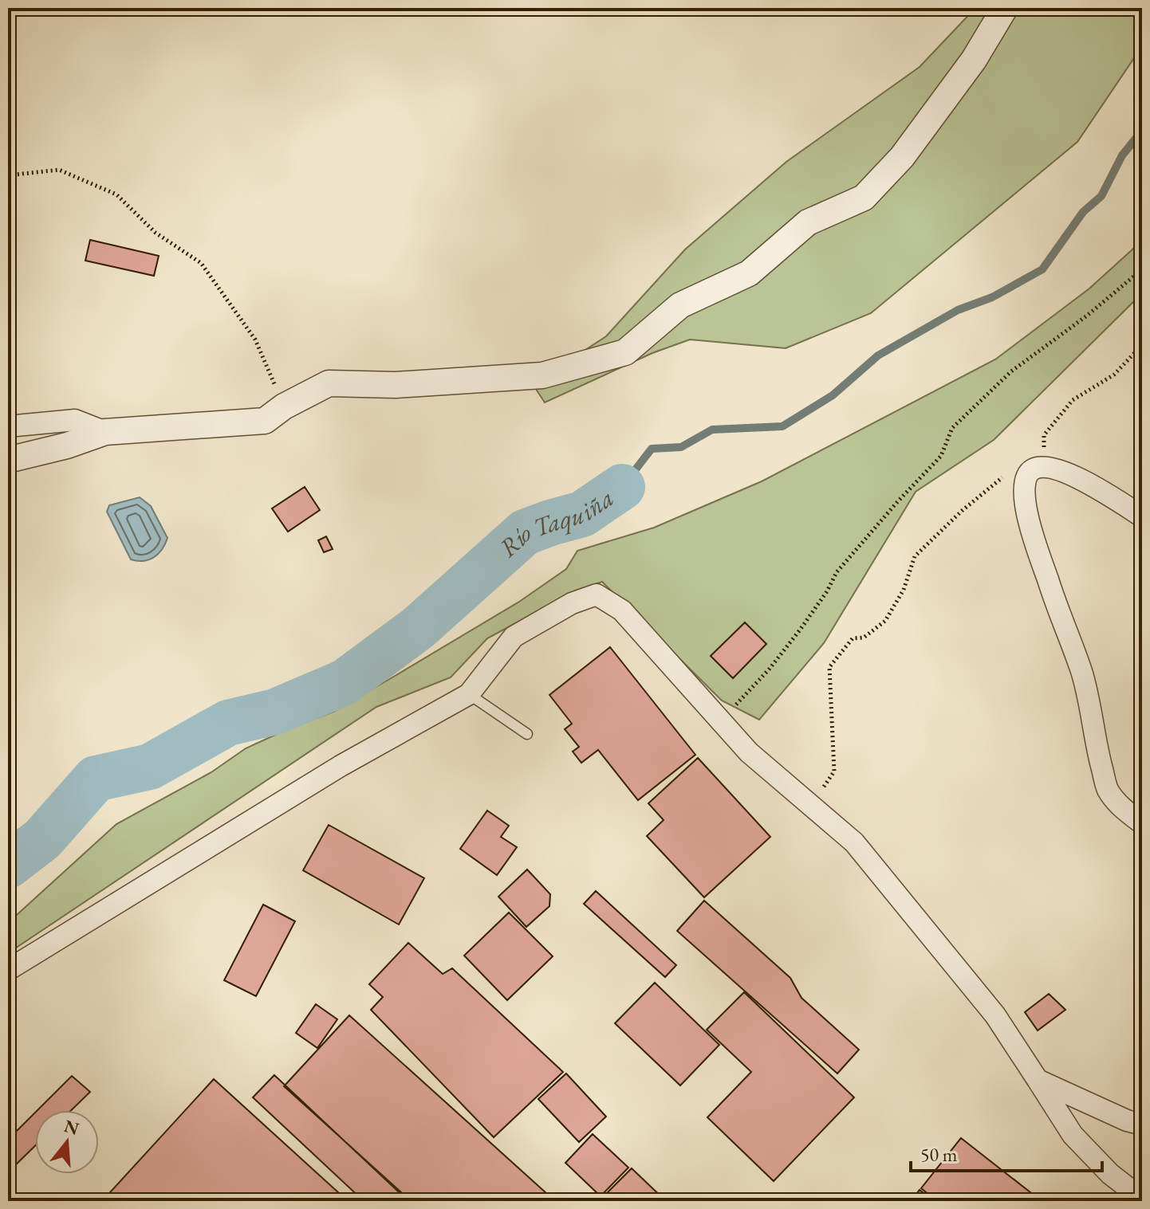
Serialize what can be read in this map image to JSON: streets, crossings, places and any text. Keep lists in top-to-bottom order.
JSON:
{
  "water": ["Río Taquiña"],
  "scale_bar": "50 m",
  "north": "top"
}
